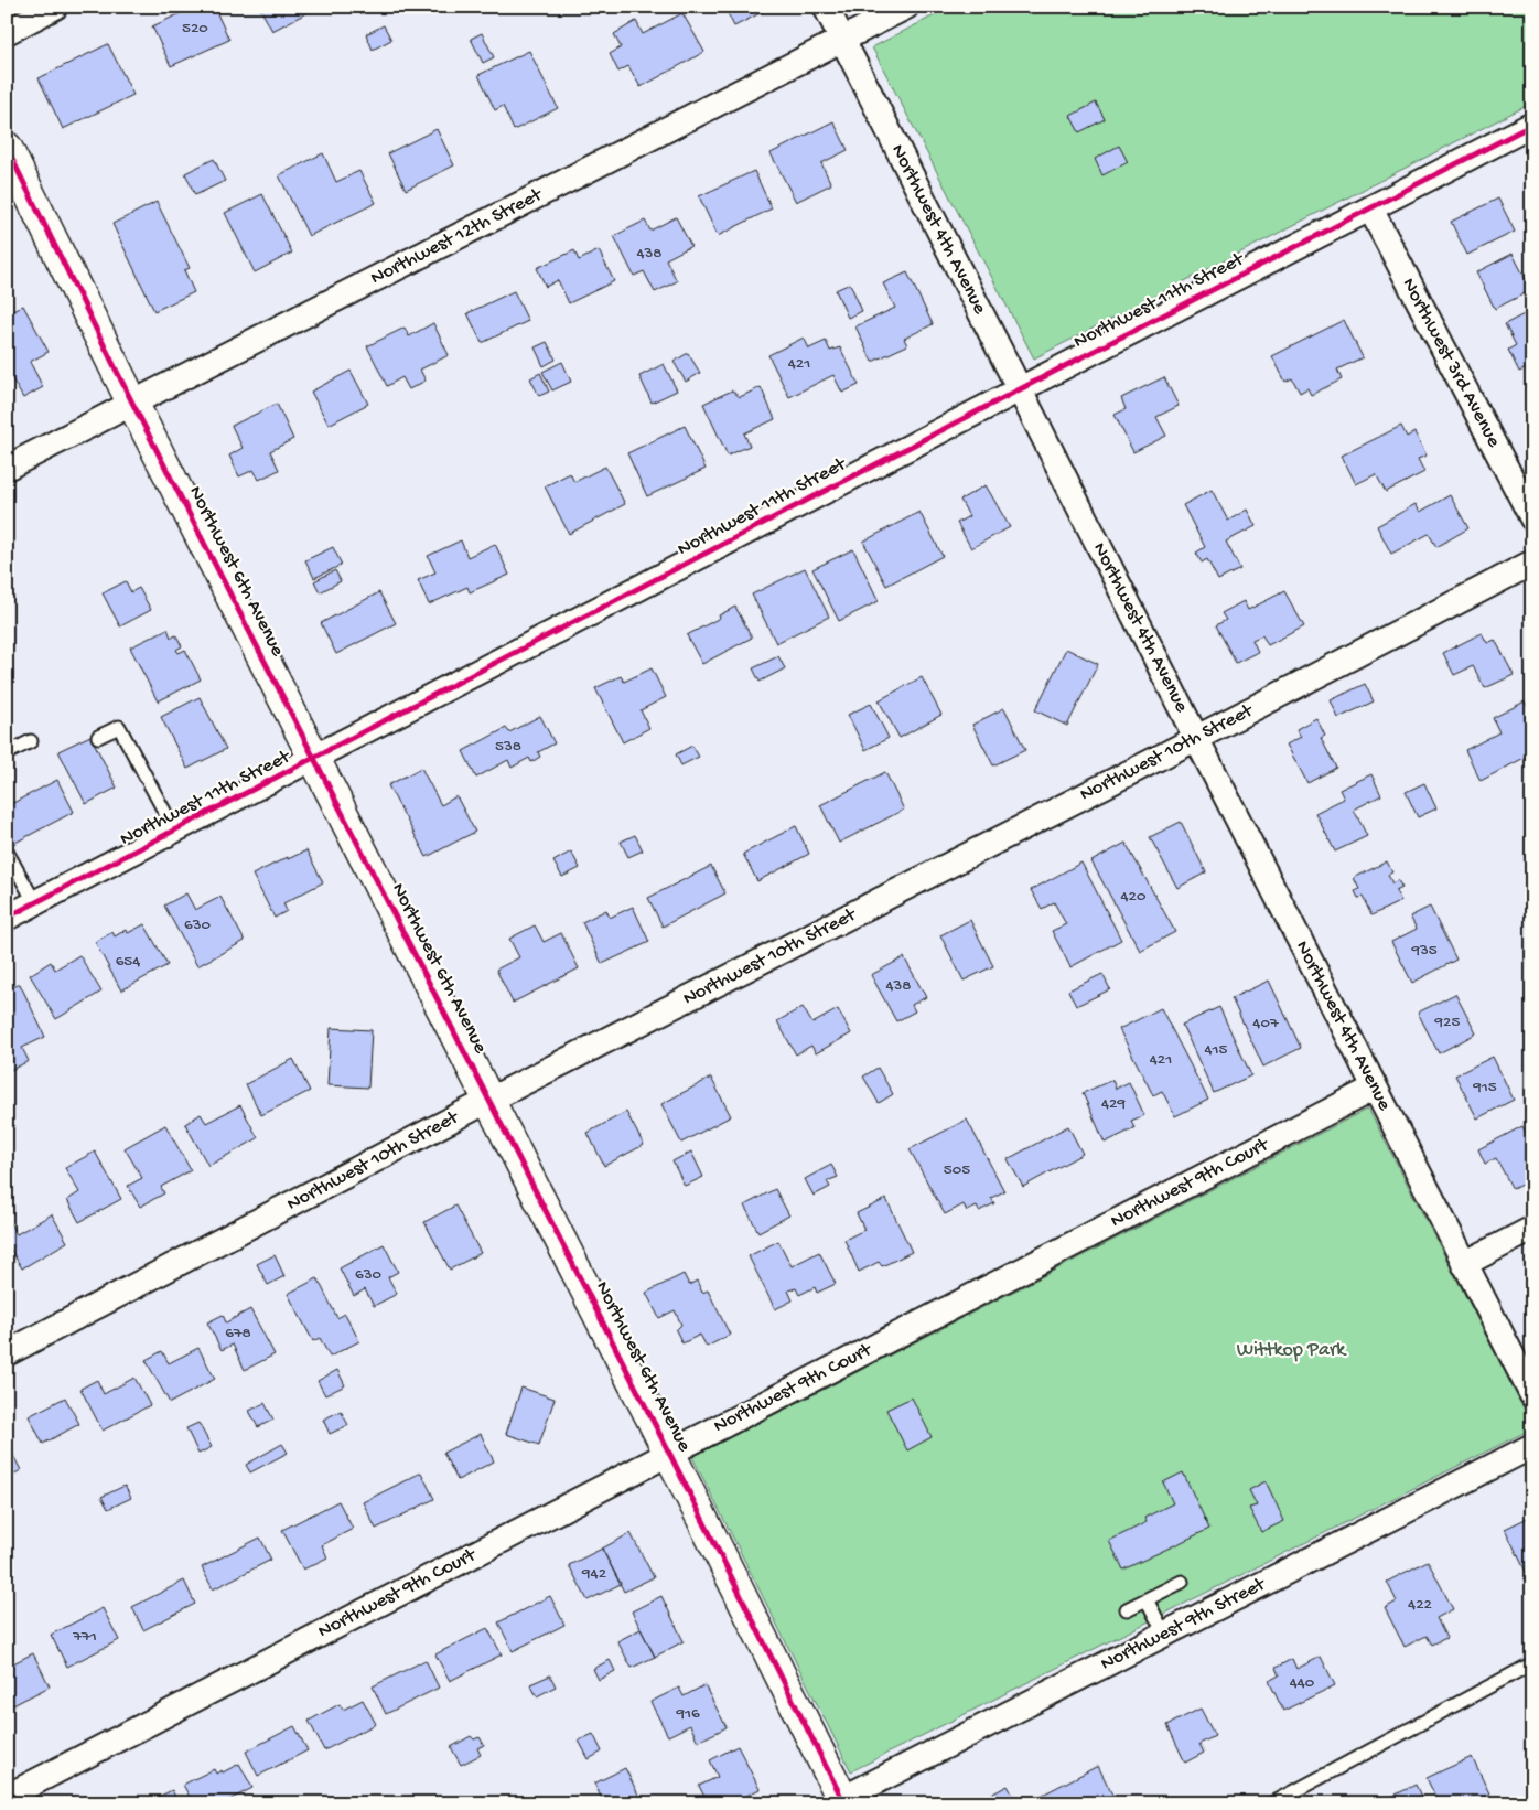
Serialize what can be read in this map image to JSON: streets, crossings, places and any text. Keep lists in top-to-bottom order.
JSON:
{
  "streets": {
    "street": [
      "Northwest 4th Avenue",
      "Northwest 12th Street",
      "Northwest 11th Street",
      "Northwest 3rd Avenue",
      "Northwest 6th Avenue",
      "Northwest 10th Street",
      "Northwest 9th Court",
      "Northwest 9th Street"
    ]
  },
  "crossings": [
    ["Northwest 4th Avenue", "Northwest 12th Street"],
    ["Northwest 4th Avenue", "Northwest 11th Street"],
    ["Northwest 4th Avenue", "Northwest 10th Street"],
    ["Northwest 4th Avenue", "Northwest 9th Court"],
    ["Northwest 12th Street", "Northwest 6th Avenue"],
    ["Northwest 11th Street", "Northwest 3rd Avenue"],
    ["Northwest 11th Street", "Northwest 6th Avenue"],
    ["Northwest 6th Avenue", "Northwest 10th Street"],
    ["Northwest 6th Avenue", "Northwest 9th Court"],
    ["Northwest 6th Avenue", "Northwest 9th Street"]
  ],
  "parks": ["Wittkop Park"],
  "house_numbers": [
    "520",
    "438",
    "421",
    "538",
    "420",
    "630",
    "935",
    "654",
    "438",
    "925",
    "407",
    "415",
    "421",
    "915",
    "429",
    "505",
    "630",
    "678",
    "942",
    "422",
    "771",
    "440",
    "916"
  ]
}
